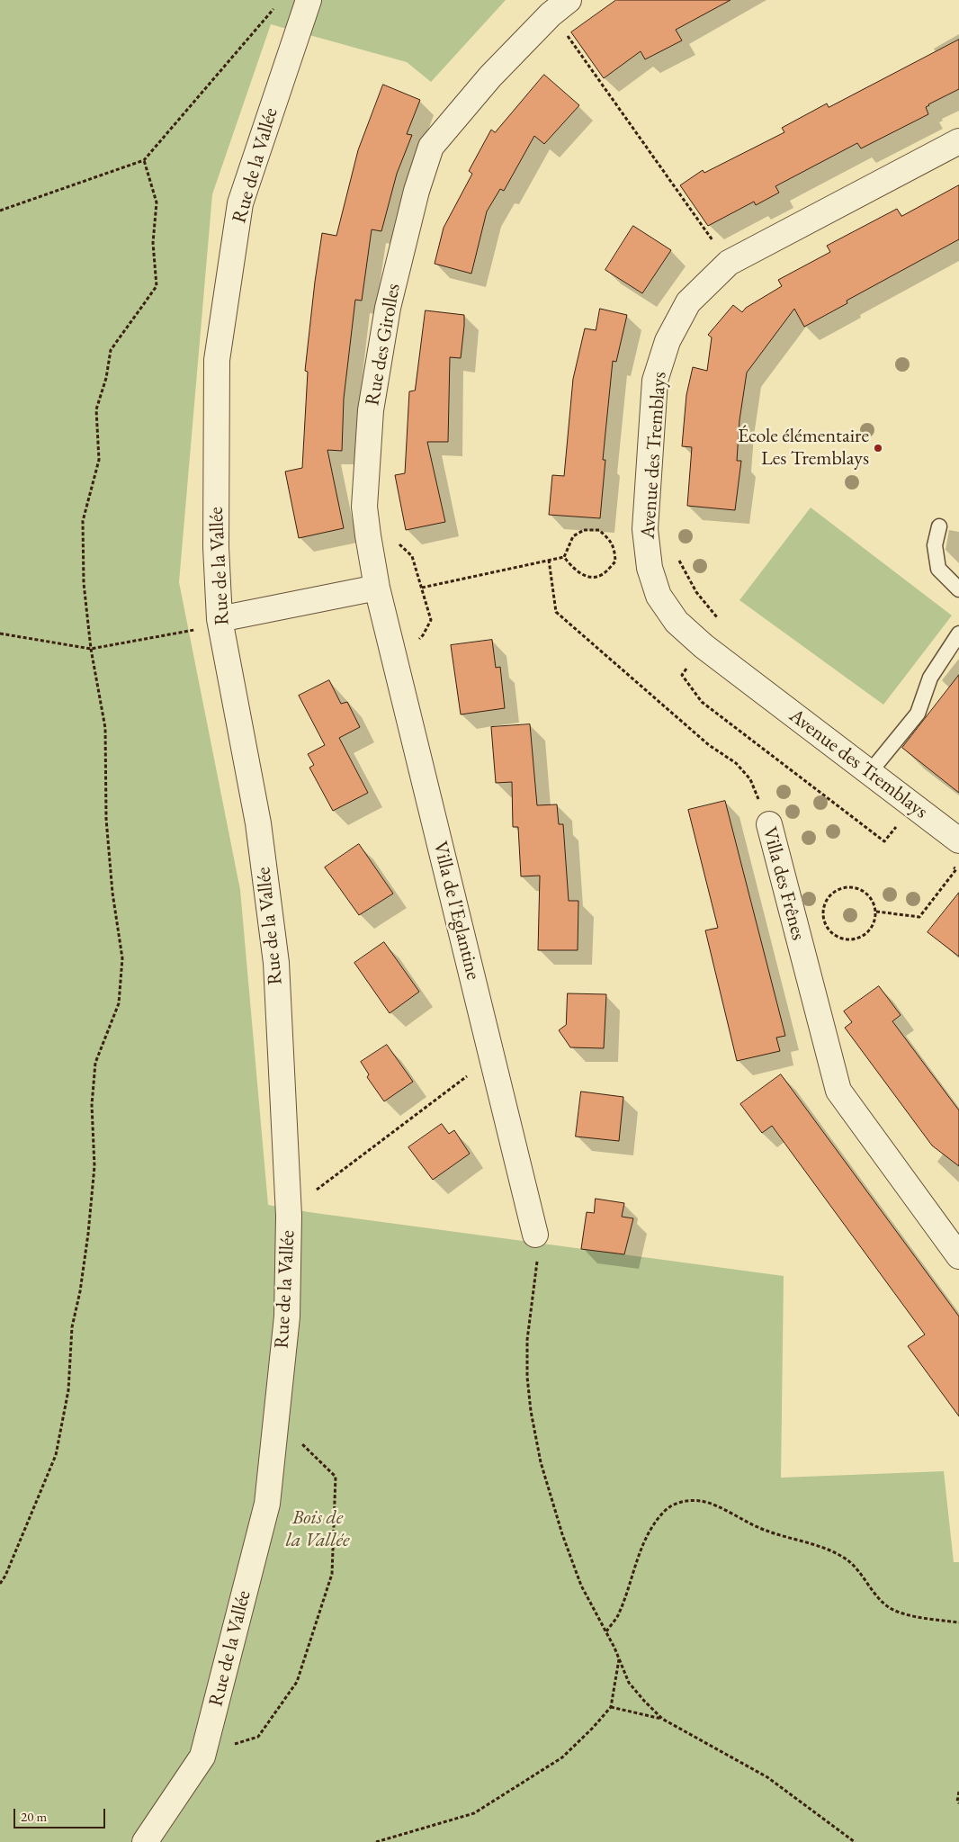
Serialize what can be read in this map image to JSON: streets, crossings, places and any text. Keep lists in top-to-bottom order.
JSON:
{
  "streets": {
    "street": [
      "Rue de la Vallée",
      "Rue des Girolles",
      "Avenue des Tremblays",
      "Villa des Frênes",
      "Villa de l'Eglantine"
    ]
  },
  "crossings": [
    ["Rue des Girolles", "Villa de l'Eglantine"]
  ],
  "parks": ["Bois de la Vallée"],
  "places": ["École élémentaire Les Tremblays"],
  "scale_bar": "20 m"
}
